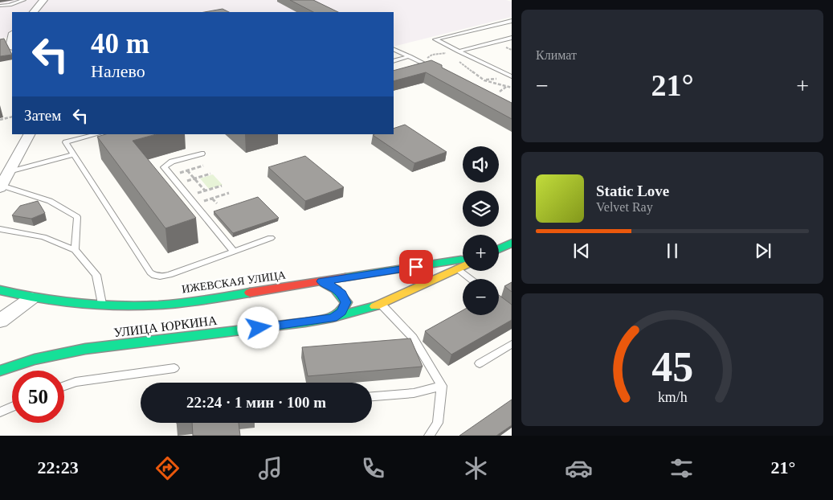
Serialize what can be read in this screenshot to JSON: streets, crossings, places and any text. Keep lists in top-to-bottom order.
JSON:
{
  "streets": {
    "street": ["ИЖЕВСКАЯ УЛИЦА", "УЛИЦА ЮРКИНА"]
  },
  "page": {
    "tile": "Климат",
    "turn": ["40 m", "Налево"],
    "heat": ["−", "21°", "+"],
    "then": "Затем",
    "map_buttons": ["+", "−"],
    "song": ["Static Love", "Velvet Ray"],
    "limit": "50",
    "trip": "22:24 · 1 мин · 100 m",
    "tabs": ["22:23", "21°"],
    "gauge": ["45", "km/h"]
  }
}
